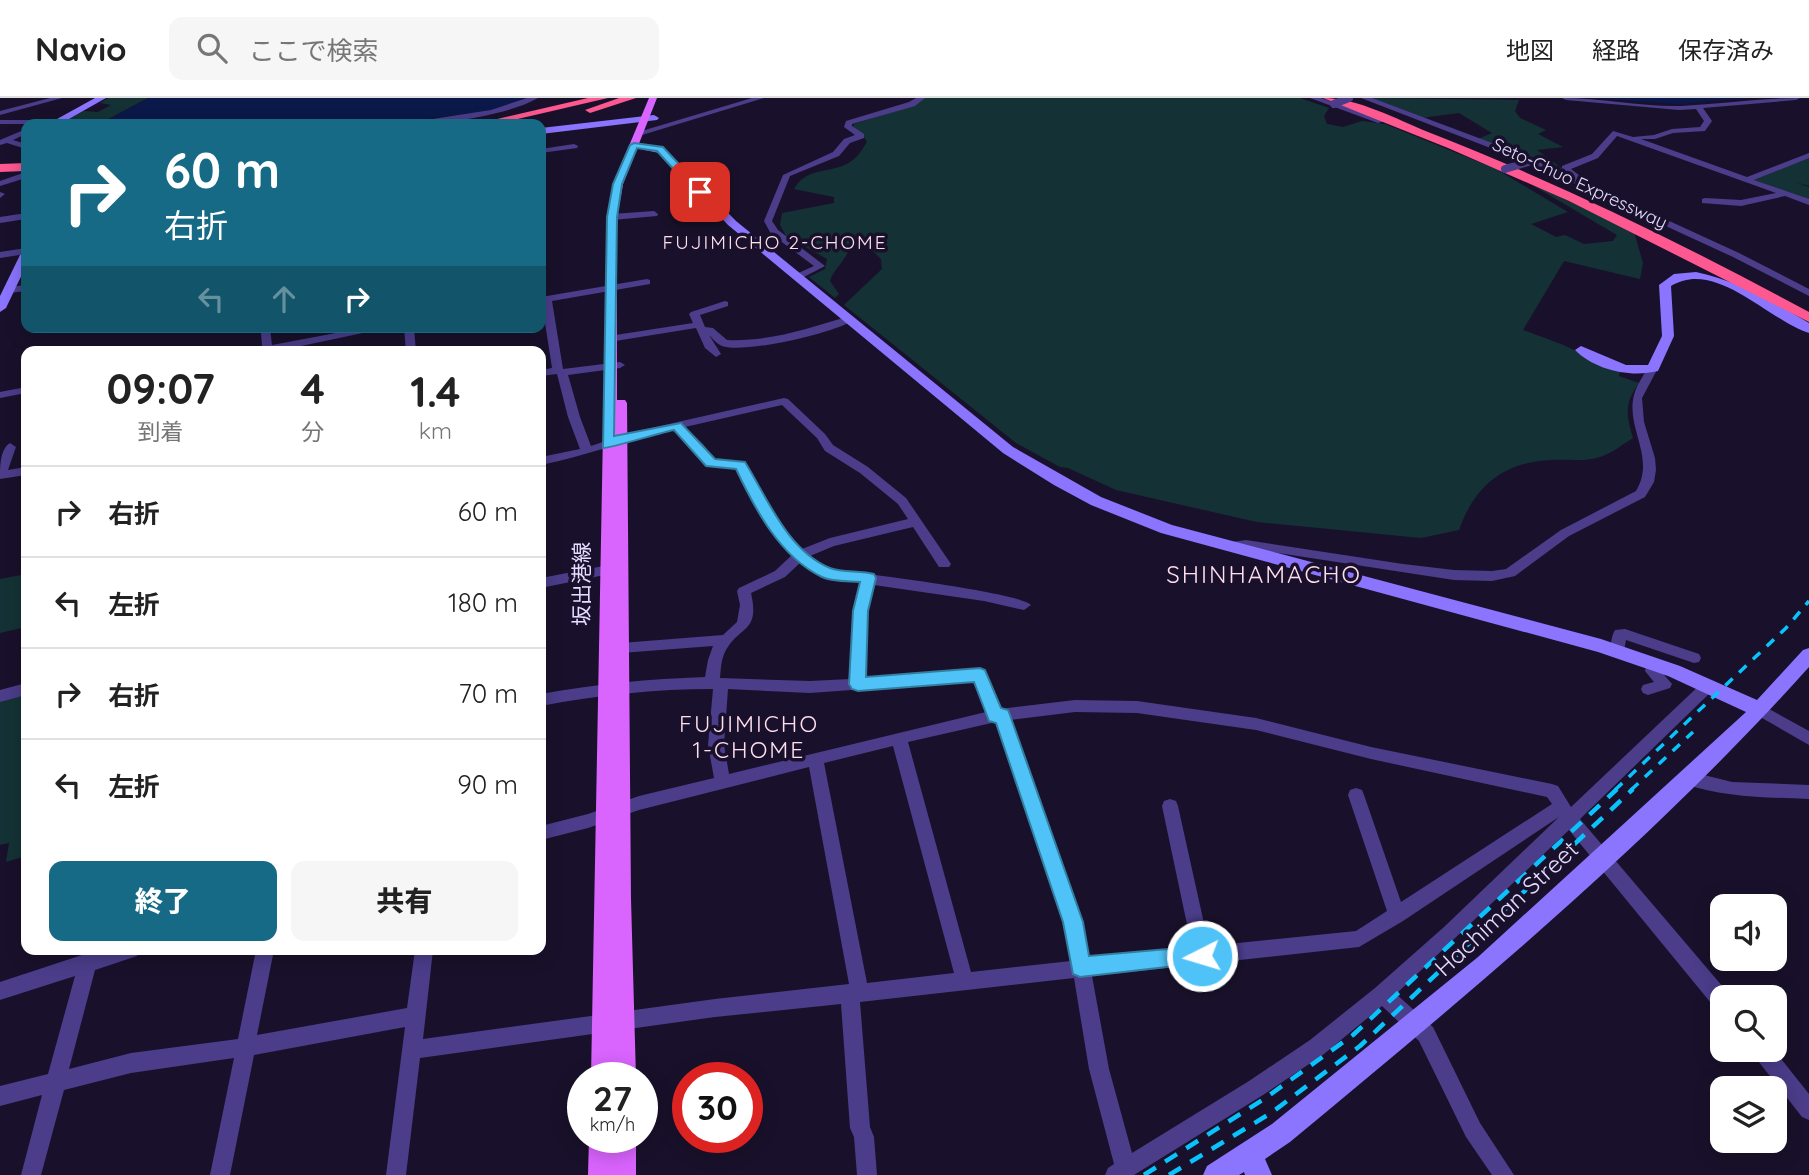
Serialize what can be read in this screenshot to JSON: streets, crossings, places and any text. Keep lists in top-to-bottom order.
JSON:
{
  "streets": {
    "highway": ["Seto-Chuo Expressway"],
    "main road": ["坂出港線"],
    "street": ["Hachiman Street"]
  },
  "districts": ["FUJIMICHO 2-CHOME", "SHINHAMACHO", "FUJIMICHO 1-CHOME"],
  "page": {
    "header": "Navio",
    "search": "ここで検索",
    "nav": ["地図", "経路", "保存済み"],
    "turn": ["60 m", "右折"],
    "eta": [
      "09:07",
      "到着",
      "4",
      "分",
      "1.4",
      "km"
    ],
    "list": [
      {
        "name": "右折",
        "value": "60 m"
      },
      {
        "name": "左折",
        "value": "180 m"
      },
      {
        "name": "右折",
        "value": "70 m"
      },
      {
        "name": "左折",
        "value": "90 m"
      }
    ],
    "buttons": ["終了", "共有"],
    "speed": "27 km/h",
    "limit": "30"
  }
}
